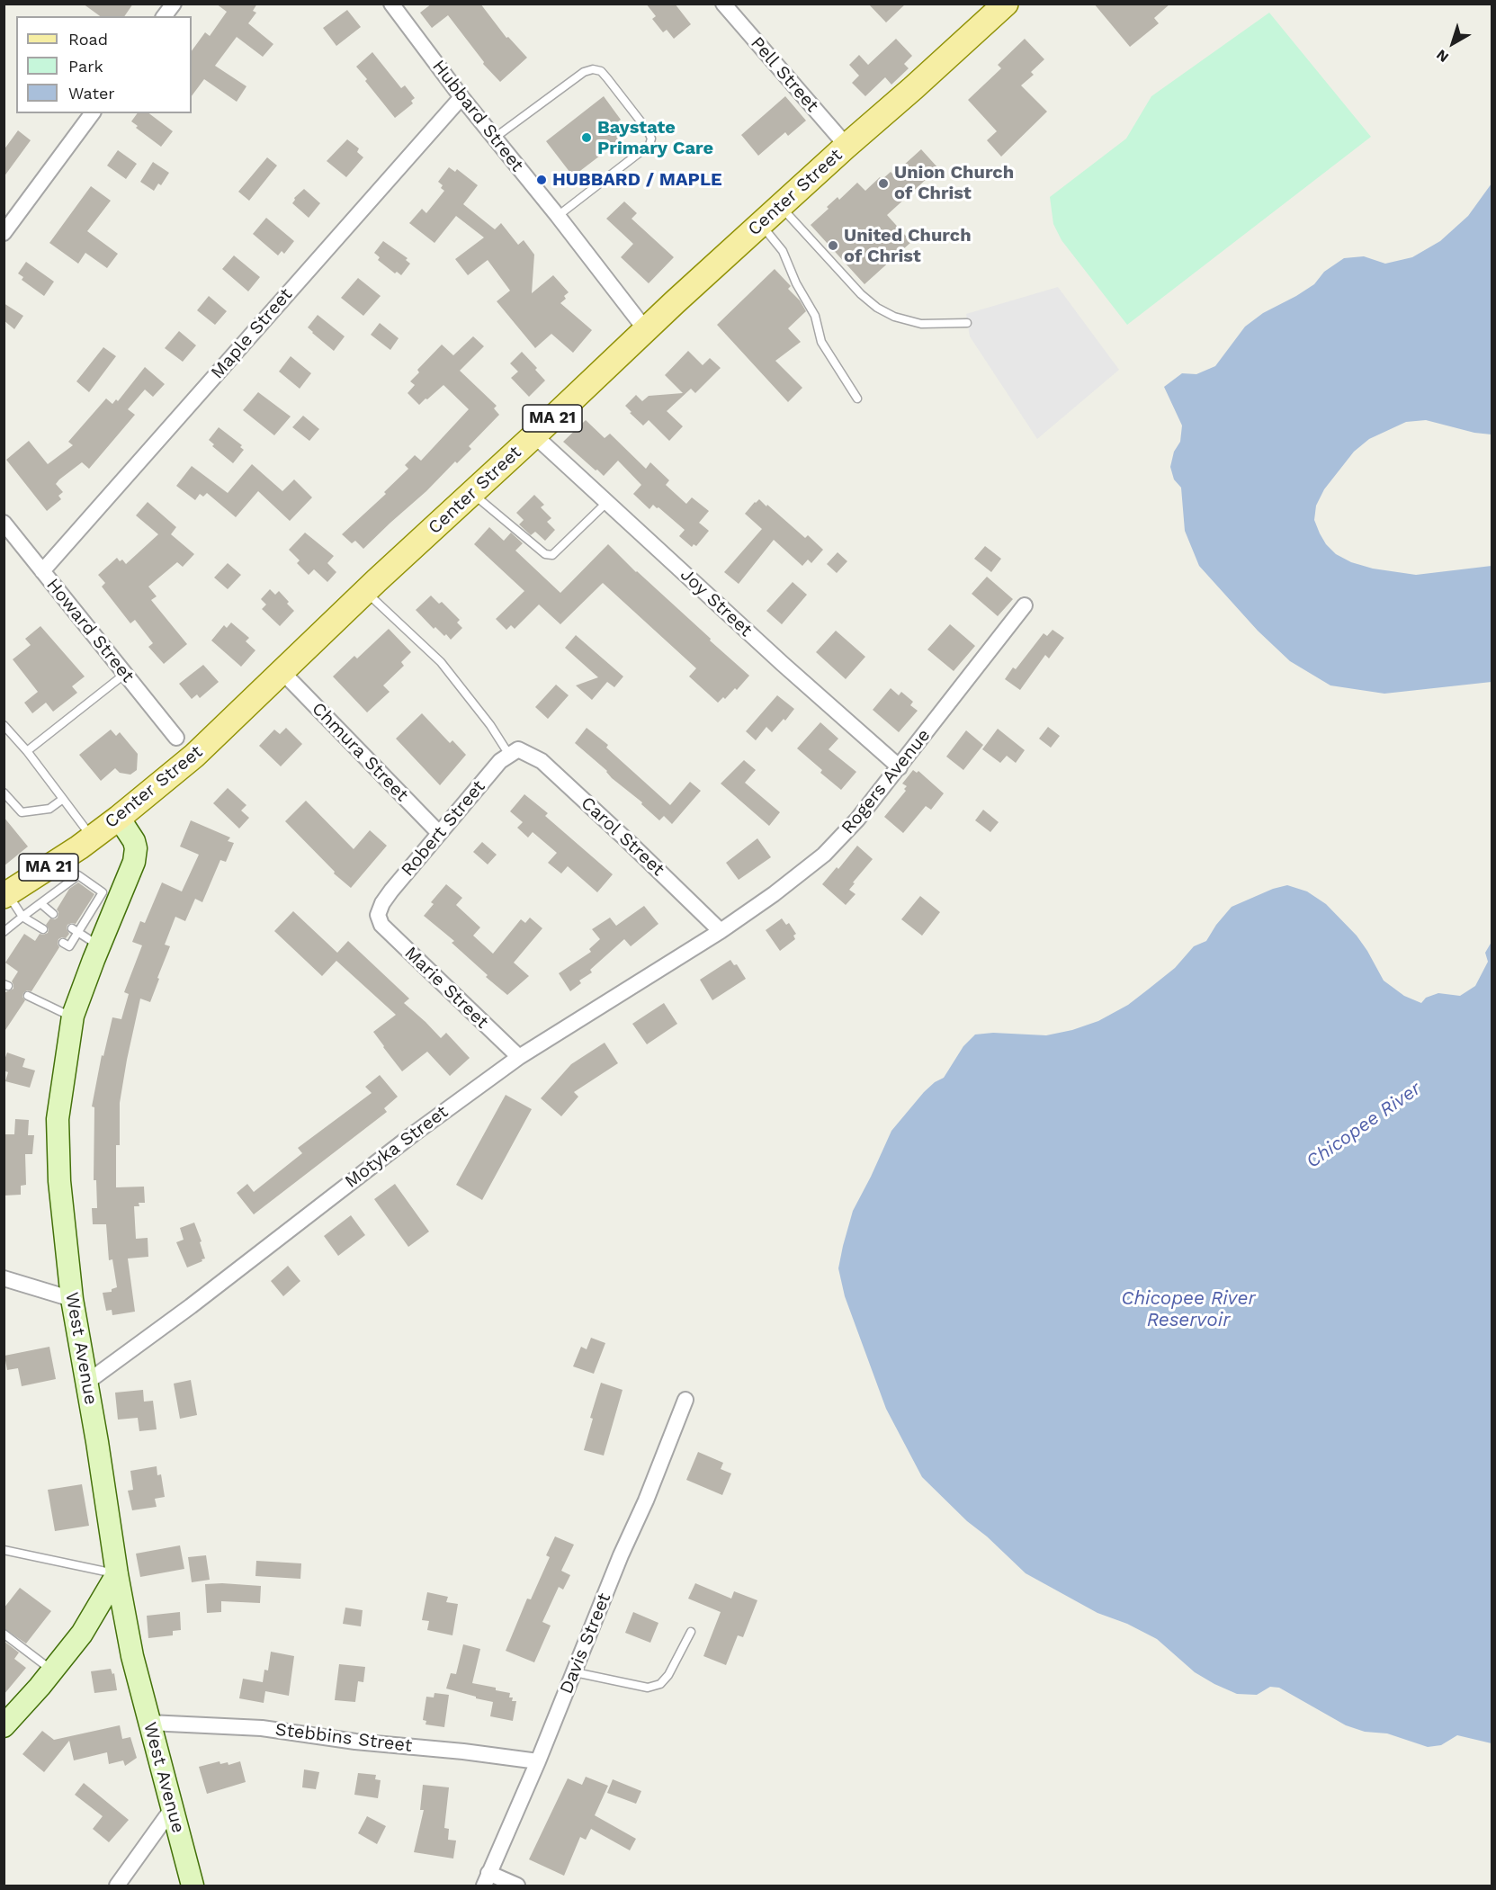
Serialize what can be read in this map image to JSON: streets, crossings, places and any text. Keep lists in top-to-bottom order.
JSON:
{
  "streets": {
    "main road": ["Center Street", "MA 21", "West Avenue"],
    "street": [
      "Pell Street",
      "Hubbard Street",
      "Maple Street",
      "Joy Street",
      "Howard Street",
      "Chmura Street",
      "Rogers Avenue",
      "Robert Street",
      "Carol Street",
      "Marie Street",
      "Motyka Street",
      "Davis Street",
      "Stebbins Street"
    ]
  },
  "crossings": [
    ["Pell Street", "Center Street"],
    ["Hubbard Street", "Center Street"],
    ["Hubbard Street", "Maple Street"],
    ["Center Street", "Joy Street"],
    ["Center Street", "Chmura Street"],
    ["Center Street", "West Avenue"],
    ["Maple Street", "Howard Street"],
    ["Joy Street", "Rogers Avenue"],
    ["Chmura Street", "Robert Street"],
    ["Rogers Avenue", "Carol Street"],
    ["Rogers Avenue", "Motyka Street"],
    ["Robert Street", "Carol Street"],
    ["Robert Street", "Marie Street"],
    ["Carol Street", "Motyka Street"],
    ["Marie Street", "Motyka Street"],
    ["Motyka Street", "West Avenue"],
    ["West Avenue", "Stebbins Street"],
    ["Davis Street", "Stebbins Street"]
  ],
  "water": ["Chicopee River", "Chicopee River Reservoir"],
  "places": [
    "Baystate Primary Care",
    "HUBBARD / MAPLE",
    "Union Church of Christ",
    "United Church of Christ"
  ],
  "legend": ["Road", "Park", "Water"],
  "north": "bottom left"
}
